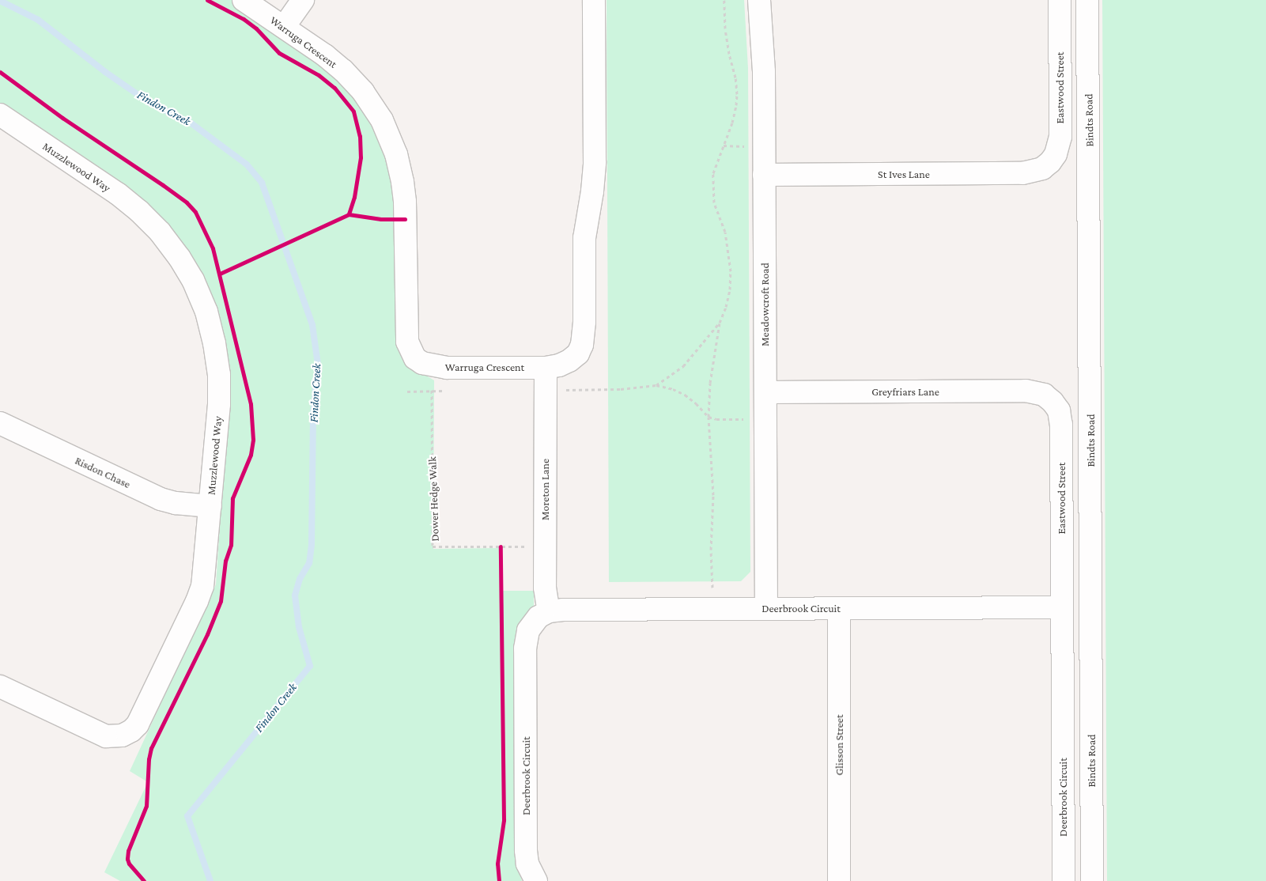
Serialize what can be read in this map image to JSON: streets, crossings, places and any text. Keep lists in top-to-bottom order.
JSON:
{
  "streets": {
    "street": [
      "Warruga Crescent",
      "Eastwood Street",
      "Bindts Road",
      "Muzzlewood Way",
      "St Ives Lane",
      "Meadowcroft Road",
      "Greyfriars Lane",
      "Risdon Chase",
      "Moreton Lane",
      "Deerbrook Circuit",
      "Glisson Street"
    ],
    "path": ["Dower Hedge Walk"]
  },
  "crossings": [
    ["Warruga Crescent", "Moreton Lane"],
    ["Warruga Crescent", "Dower Hedge Walk"],
    ["Eastwood Street", "St Ives Lane"],
    ["Eastwood Street", "Greyfriars Lane"],
    ["Eastwood Street", "Deerbrook Circuit"],
    ["Muzzlewood Way", "Risdon Chase"],
    ["St Ives Lane", "Meadowcroft Road"],
    ["Meadowcroft Road", "Greyfriars Lane"],
    ["Meadowcroft Road", "Deerbrook Circuit"],
    ["Moreton Lane", "Dower Hedge Walk"],
    ["Moreton Lane", "Deerbrook Circuit"],
    ["Deerbrook Circuit", "Glisson Street"]
  ],
  "water": ["Findon Creek"]
}
